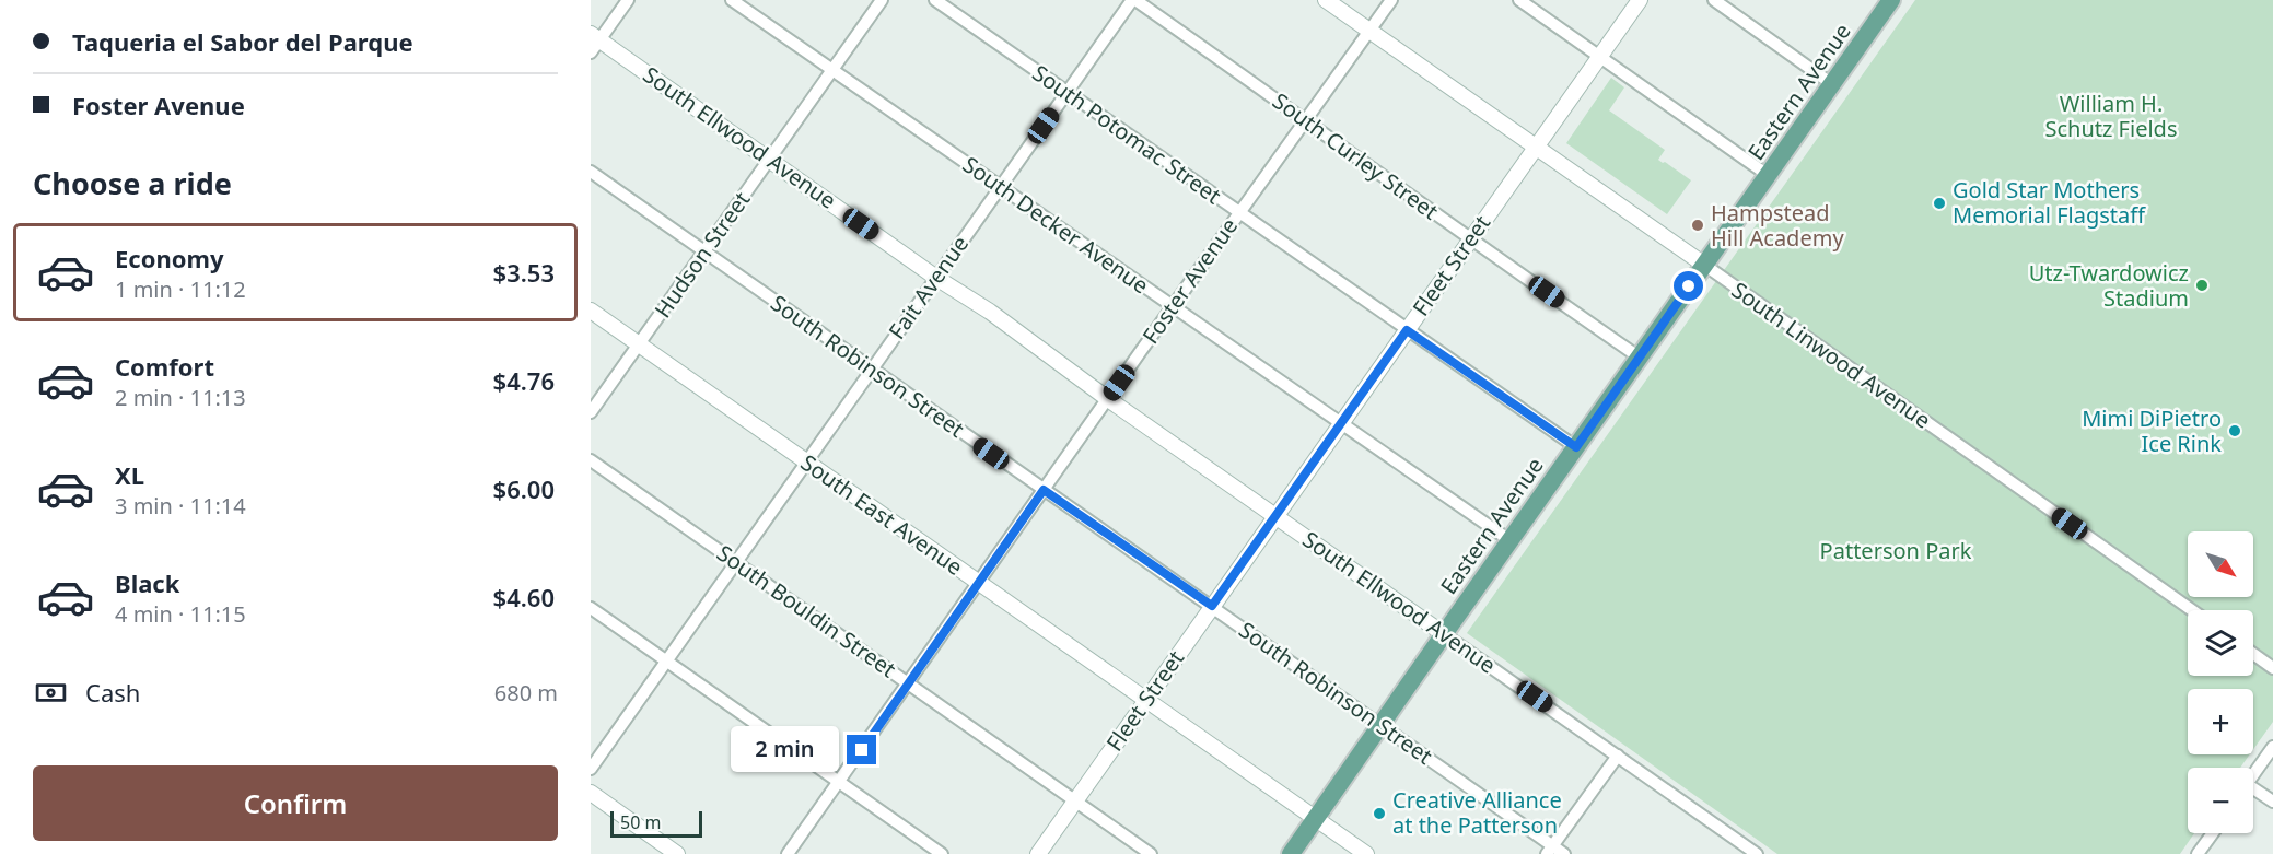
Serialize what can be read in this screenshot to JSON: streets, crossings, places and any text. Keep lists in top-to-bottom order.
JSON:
{
  "streets": {
    "main road": ["Eastern Avenue"],
    "street": [
      "South Potomac Street",
      "South Ellwood Avenue",
      "South Curley Street",
      "South Decker Avenue",
      "Hudson Street",
      "Fleet Street",
      "Foster Avenue",
      "Fait Avenue",
      "South Linwood Avenue",
      "South Robinson Street",
      "South East Avenue",
      "South Bouldin Street"
    ]
  },
  "crossings": [
    ["Eastern Avenue", "South Potomac Street"],
    ["Eastern Avenue", "South Ellwood Avenue"],
    ["Eastern Avenue", "South Curley Street"],
    ["Eastern Avenue", "South Decker Avenue"],
    ["Eastern Avenue", "South Linwood Avenue"],
    ["Eastern Avenue", "South Robinson Street"],
    ["Eastern Avenue", "South East Avenue"],
    ["South Potomac Street", "Fleet Street"],
    ["South Potomac Street", "Foster Avenue"],
    ["South Potomac Street", "Fait Avenue"],
    ["South Ellwood Avenue", "Hudson Street"],
    ["South Ellwood Avenue", "Fleet Street"],
    ["South Ellwood Avenue", "Foster Avenue"],
    ["South Ellwood Avenue", "Fait Avenue"],
    ["South Curley Street", "Fleet Street"],
    ["South Curley Street", "Foster Avenue"],
    ["South Curley Street", "Fait Avenue"],
    ["South Decker Avenue", "Hudson Street"],
    ["South Decker Avenue", "Fleet Street"],
    ["South Decker Avenue", "Foster Avenue"],
    ["South Decker Avenue", "Fait Avenue"],
    ["Hudson Street", "South Robinson Street"],
    ["Hudson Street", "South East Avenue"],
    ["Fleet Street", "South Linwood Avenue"],
    ["Fleet Street", "South Robinson Street"],
    ["Fleet Street", "South East Avenue"],
    ["Fleet Street", "South Bouldin Street"],
    ["Foster Avenue", "South Linwood Avenue"],
    ["Foster Avenue", "South Robinson Street"],
    ["Foster Avenue", "South East Avenue"],
    ["Foster Avenue", "South Bouldin Street"],
    ["Fait Avenue", "South Robinson Street"],
    ["Fait Avenue", "South East Avenue"],
    ["Fait Avenue", "South Bouldin Street"]
  ],
  "parks": ["William H. Schutz Fields", "Patterson Park"],
  "places": [
    "Gold Star Mothers Memorial Flagstaff",
    "Hampstead Hill Academy",
    "Utz-Twardowicz Stadium",
    "Mimi DiPietro Ice Rink",
    "Creative Alliance at the Patterson"
  ],
  "scale_bar": "50 m",
  "north": "bottom right",
  "page": {
    "banner": ["Taqueria el Sabor del Parque", "Foster Avenue"],
    "heading": "Choose a ride",
    "list": [
      {
        "name": "Economy",
        "note": "1 min · 11:12",
        "value": "$3.53"
      },
      {
        "name": "Comfort",
        "note": "2 min · 11:13",
        "value": "$4.76"
      },
      {
        "name": "XL",
        "note": "3 min · 11:14",
        "value": "$6.00"
      },
      {
        "name": "Black",
        "note": "4 min · 11:15",
        "value": "$4.60"
      }
    ],
    "map_buttons": ["+", "−"],
    "pay": ["Cash", "680 m"],
    "bubble": "2 min",
    "buttons": "Confirm",
    "scale": "50 m"
  }
}
